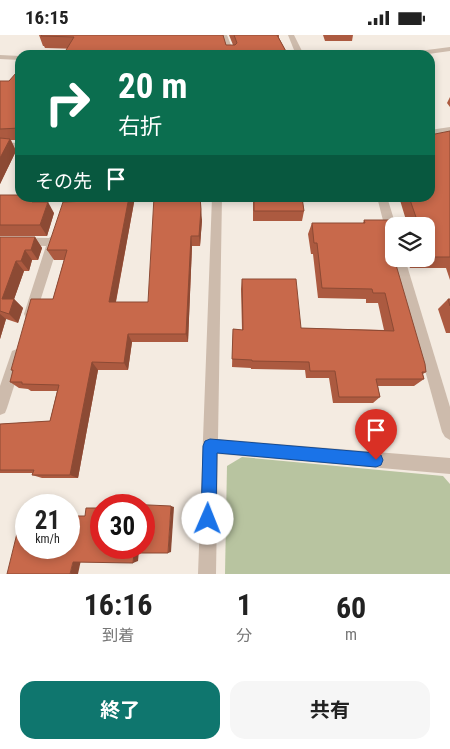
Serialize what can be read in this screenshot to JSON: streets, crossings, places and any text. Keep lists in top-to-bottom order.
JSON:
{
  "page": {
    "status": "16:15",
    "turn": ["20 m", "右折"],
    "then": "その先",
    "speed": "21 km/h",
    "limit": "30",
    "eta": [
      "16:16",
      "到着",
      "1",
      "分",
      "60",
      "m"
    ],
    "buttons": ["終了", "共有"]
  }
}
